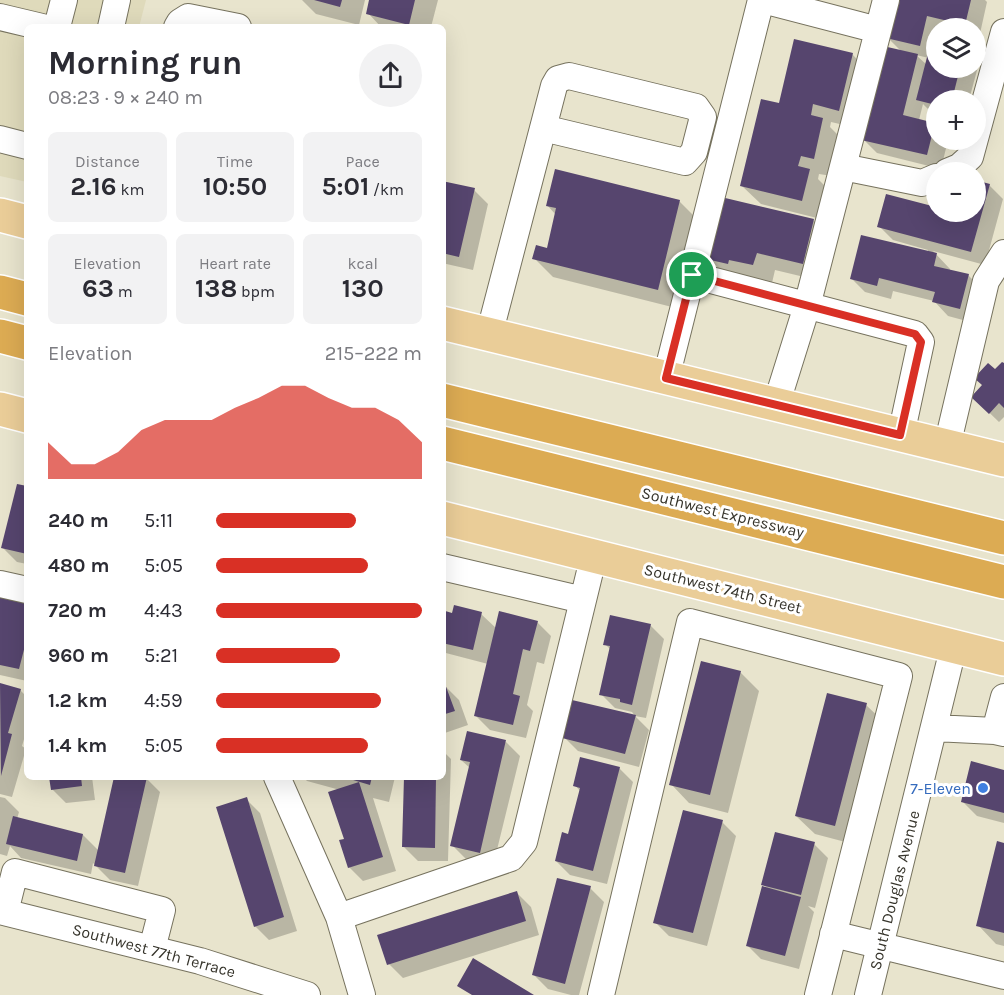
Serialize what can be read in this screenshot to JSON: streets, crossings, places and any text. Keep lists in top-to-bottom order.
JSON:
{
  "streets": {
    "highway": ["Southwest Expressway"],
    "main road": ["Southwest 74th Street"],
    "street": ["South Douglas Avenue", "Southwest 77th Terrace"]
  },
  "crossings": [
    ["Southwest 74th Street", "South Douglas Avenue"]
  ],
  "places": ["7-Eleven"],
  "page": {
    "map_buttons": ["+", "−"],
    "heading": ["Morning run", "08:23 · 9 × 240 m"],
    "stats": [
      ["Distance", "2.16 km"],
      ["Time", "10:50"],
      ["Pace", "5:01 /km"],
      ["Elevation", "63 m"],
      ["Heart rate", "138 bpm"],
      ["kcal", "130"]
    ],
    "chart": ["Elevation", "215–222 m"],
    "list": [
      {
        "name": "240 m",
        "note": "5:11"
      },
      {
        "name": "480 m",
        "note": "5:05"
      },
      {
        "name": "720 m",
        "note": "4:43"
      },
      {
        "name": "960 m",
        "note": "5:21"
      },
      {
        "name": "1.2 km",
        "note": "4:59"
      },
      {
        "name": "1.4 km",
        "note": "5:05"
      }
    ]
  }
}
